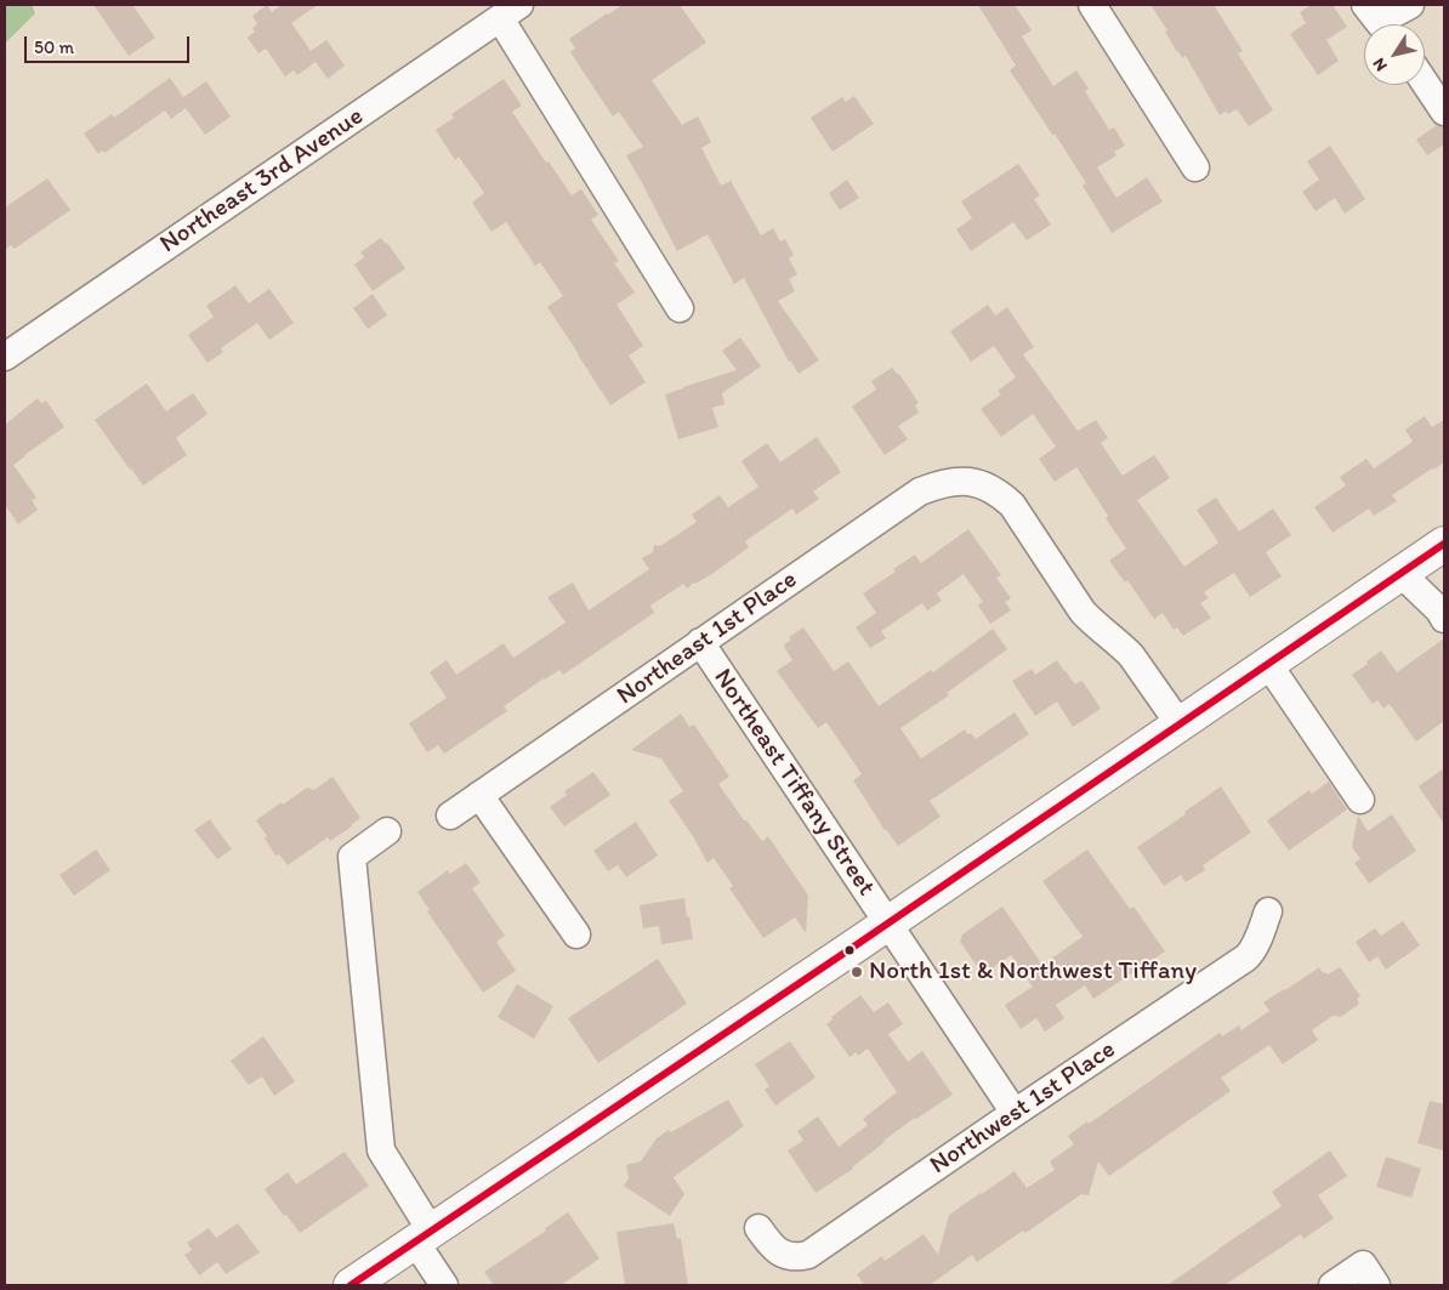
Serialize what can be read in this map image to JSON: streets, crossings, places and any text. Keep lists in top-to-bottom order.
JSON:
{
  "streets": {
    "street": [
      "Northeast 3rd Avenue",
      "Northeast 1st Place",
      "Northeast Tiffany Street",
      "Northwest 1st Place"
    ]
  },
  "crossings": [
    ["Northeast 1st Place", "Northeast Tiffany Street"],
    ["Northeast Tiffany Street", "Northwest 1st Place"]
  ],
  "places": ["North 1st & Northwest Tiffany"],
  "scale_bar": "50 m",
  "north": "bottom left"
}
